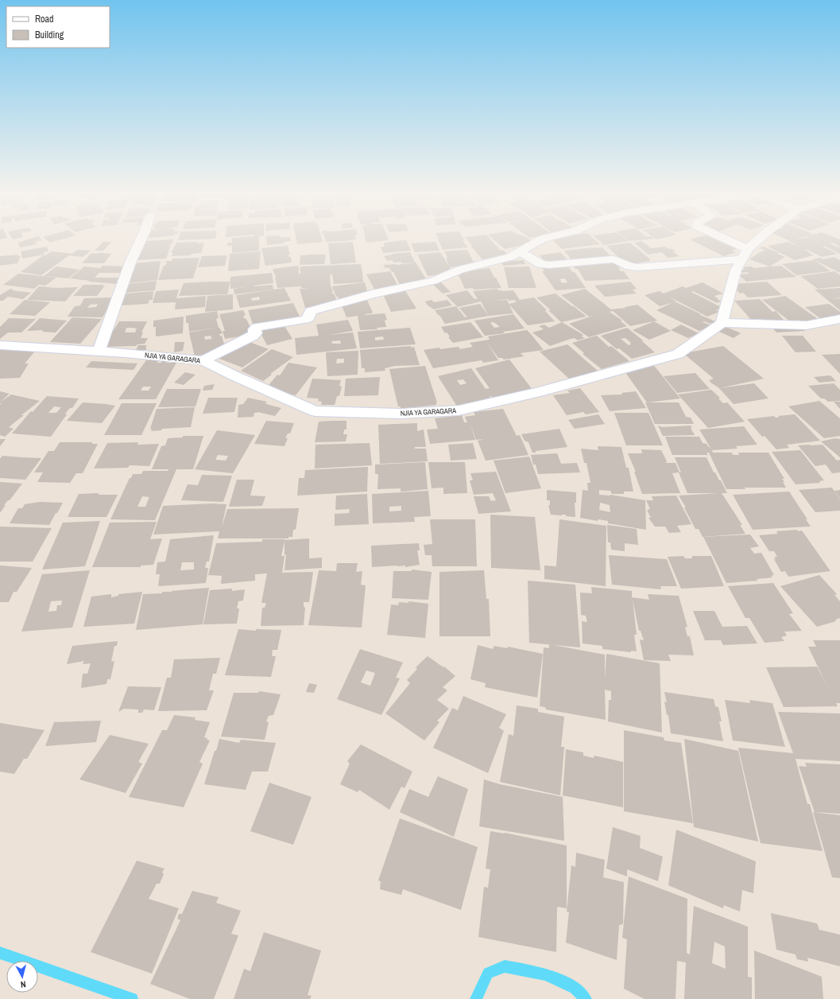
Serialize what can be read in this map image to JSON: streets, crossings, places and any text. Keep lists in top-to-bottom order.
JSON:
{
  "streets": {
    "street": ["NJIA YA GARAGARA"]
  },
  "legend": ["Road", "Building"],
  "north": "bottom"
}
